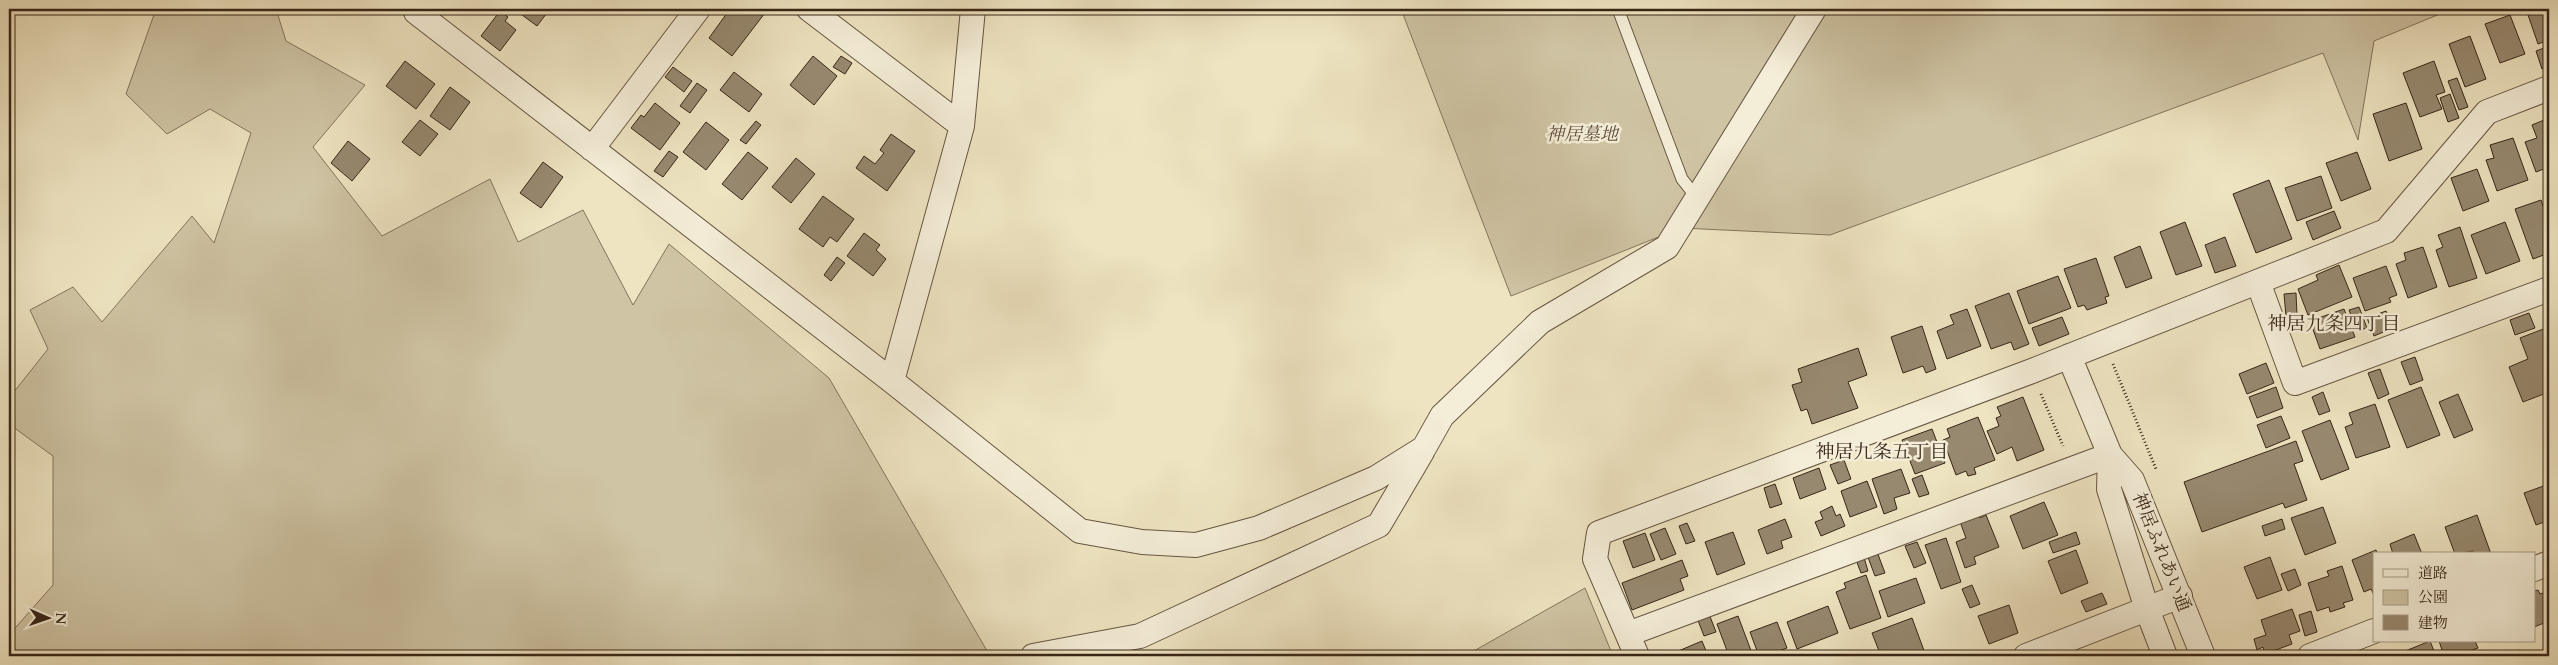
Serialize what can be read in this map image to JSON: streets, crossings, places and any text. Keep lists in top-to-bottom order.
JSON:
{
  "streets": {
    "street": ["神居ふれあい通"]
  },
  "districts": ["神居九条四丁目", "神居九条五丁目"],
  "parks": ["神居墓地"],
  "legend": ["道路", "公園", "建物"],
  "north": "right"
}
